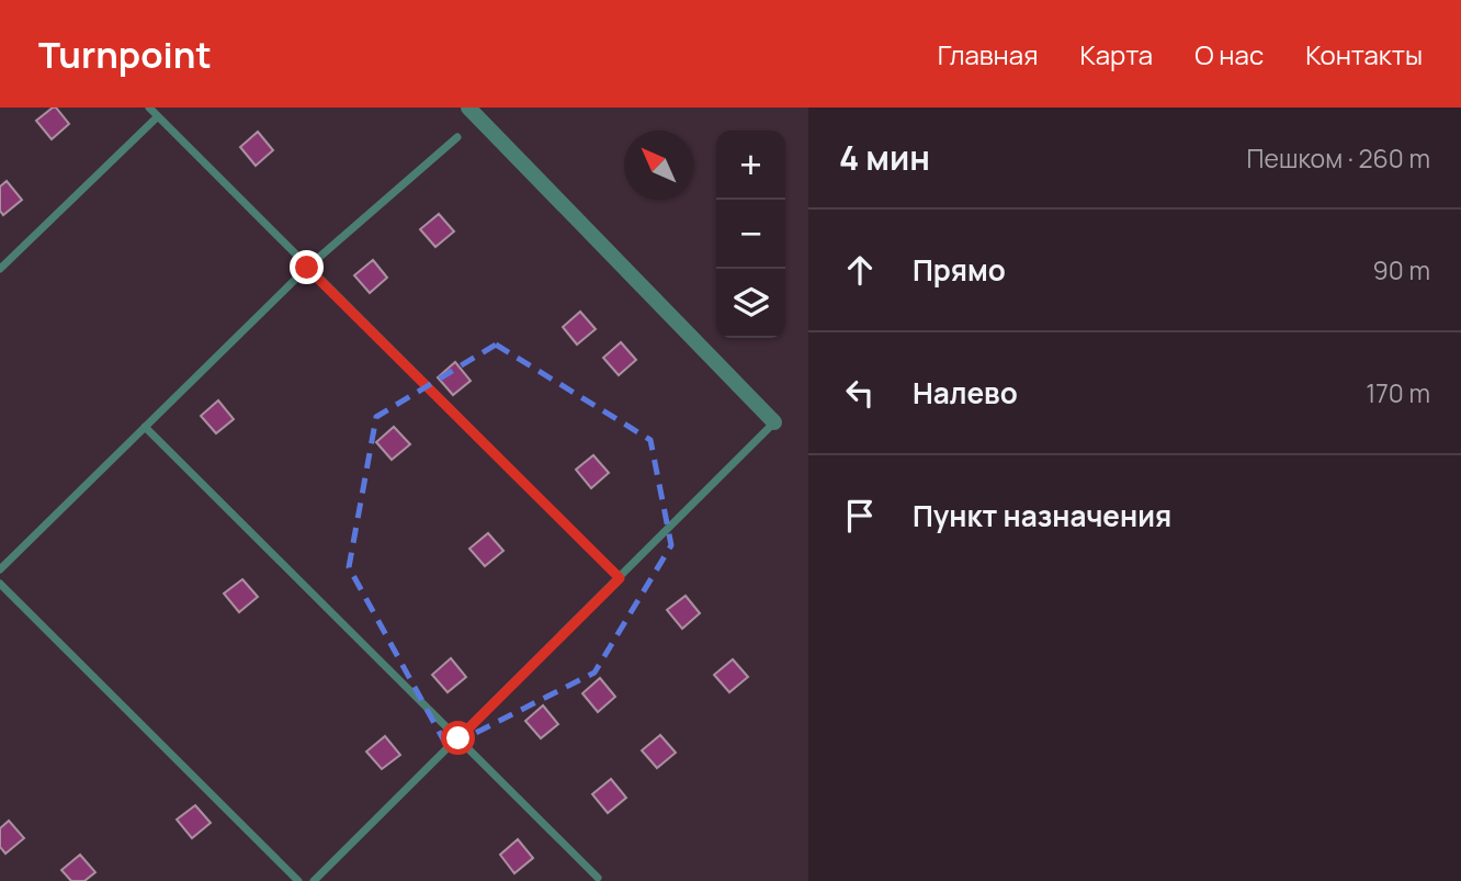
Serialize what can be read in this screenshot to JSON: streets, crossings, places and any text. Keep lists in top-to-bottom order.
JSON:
{
  "north": "top left",
  "page": {
    "header": "Turnpoint",
    "nav": [
      "Главная",
      "Карта",
      "О нас",
      "Контакты"
    ],
    "heading": ["4 мин", "Пешком · 260 m"],
    "map_buttons": ["+", "−"],
    "list": [
      ["Прямо", "90 m"],
      ["Налево", "170 m"],
      "Пункт назначения"
    ]
  }
}
